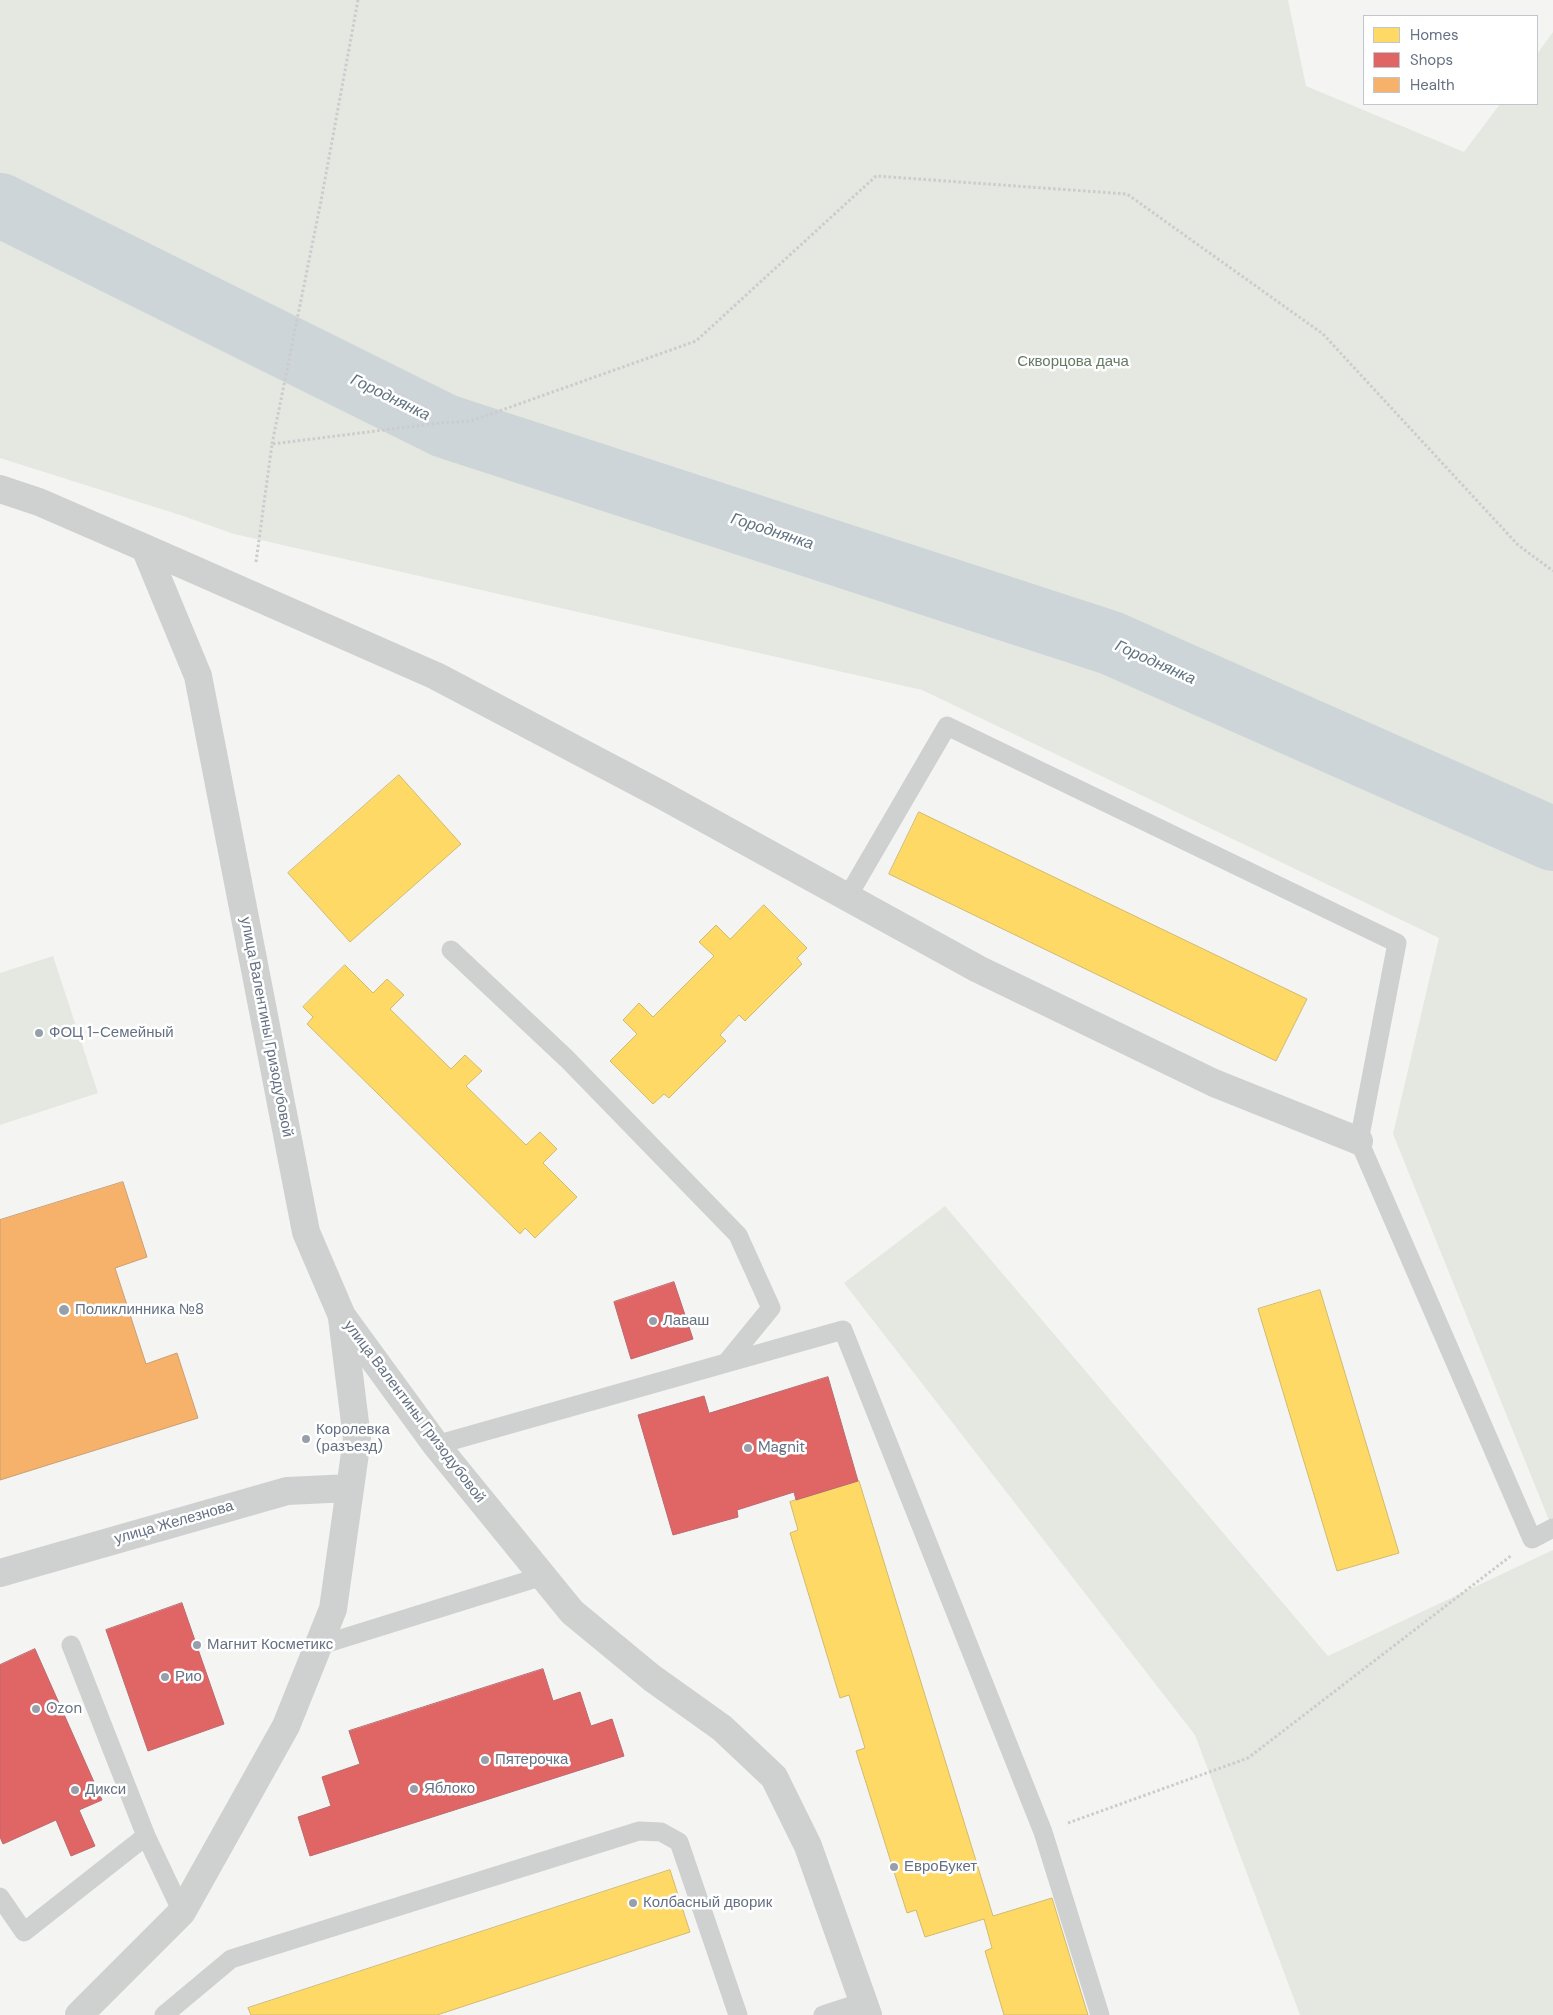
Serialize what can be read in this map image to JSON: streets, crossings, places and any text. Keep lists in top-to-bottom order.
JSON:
{
  "streets": {
    "street": ["улица Валентины Гризодубовой", "улица Железнова"]
  },
  "water": ["Городнянка"],
  "parks": ["Скворцова дача"],
  "places": [
    "ФОЦ 1-Семейный",
    "Поликлинника №8",
    "Лаваш",
    "Королевка (разъезд)",
    "Magnit",
    "Магнит Косметикс",
    "Рио",
    "Ozon",
    "Пятерочка",
    "Яблоко",
    "Дикси",
    "ЕвроБукет",
    "Колбасный дворик"
  ],
  "legend": ["Homes", "Shops", "Health"]
}
